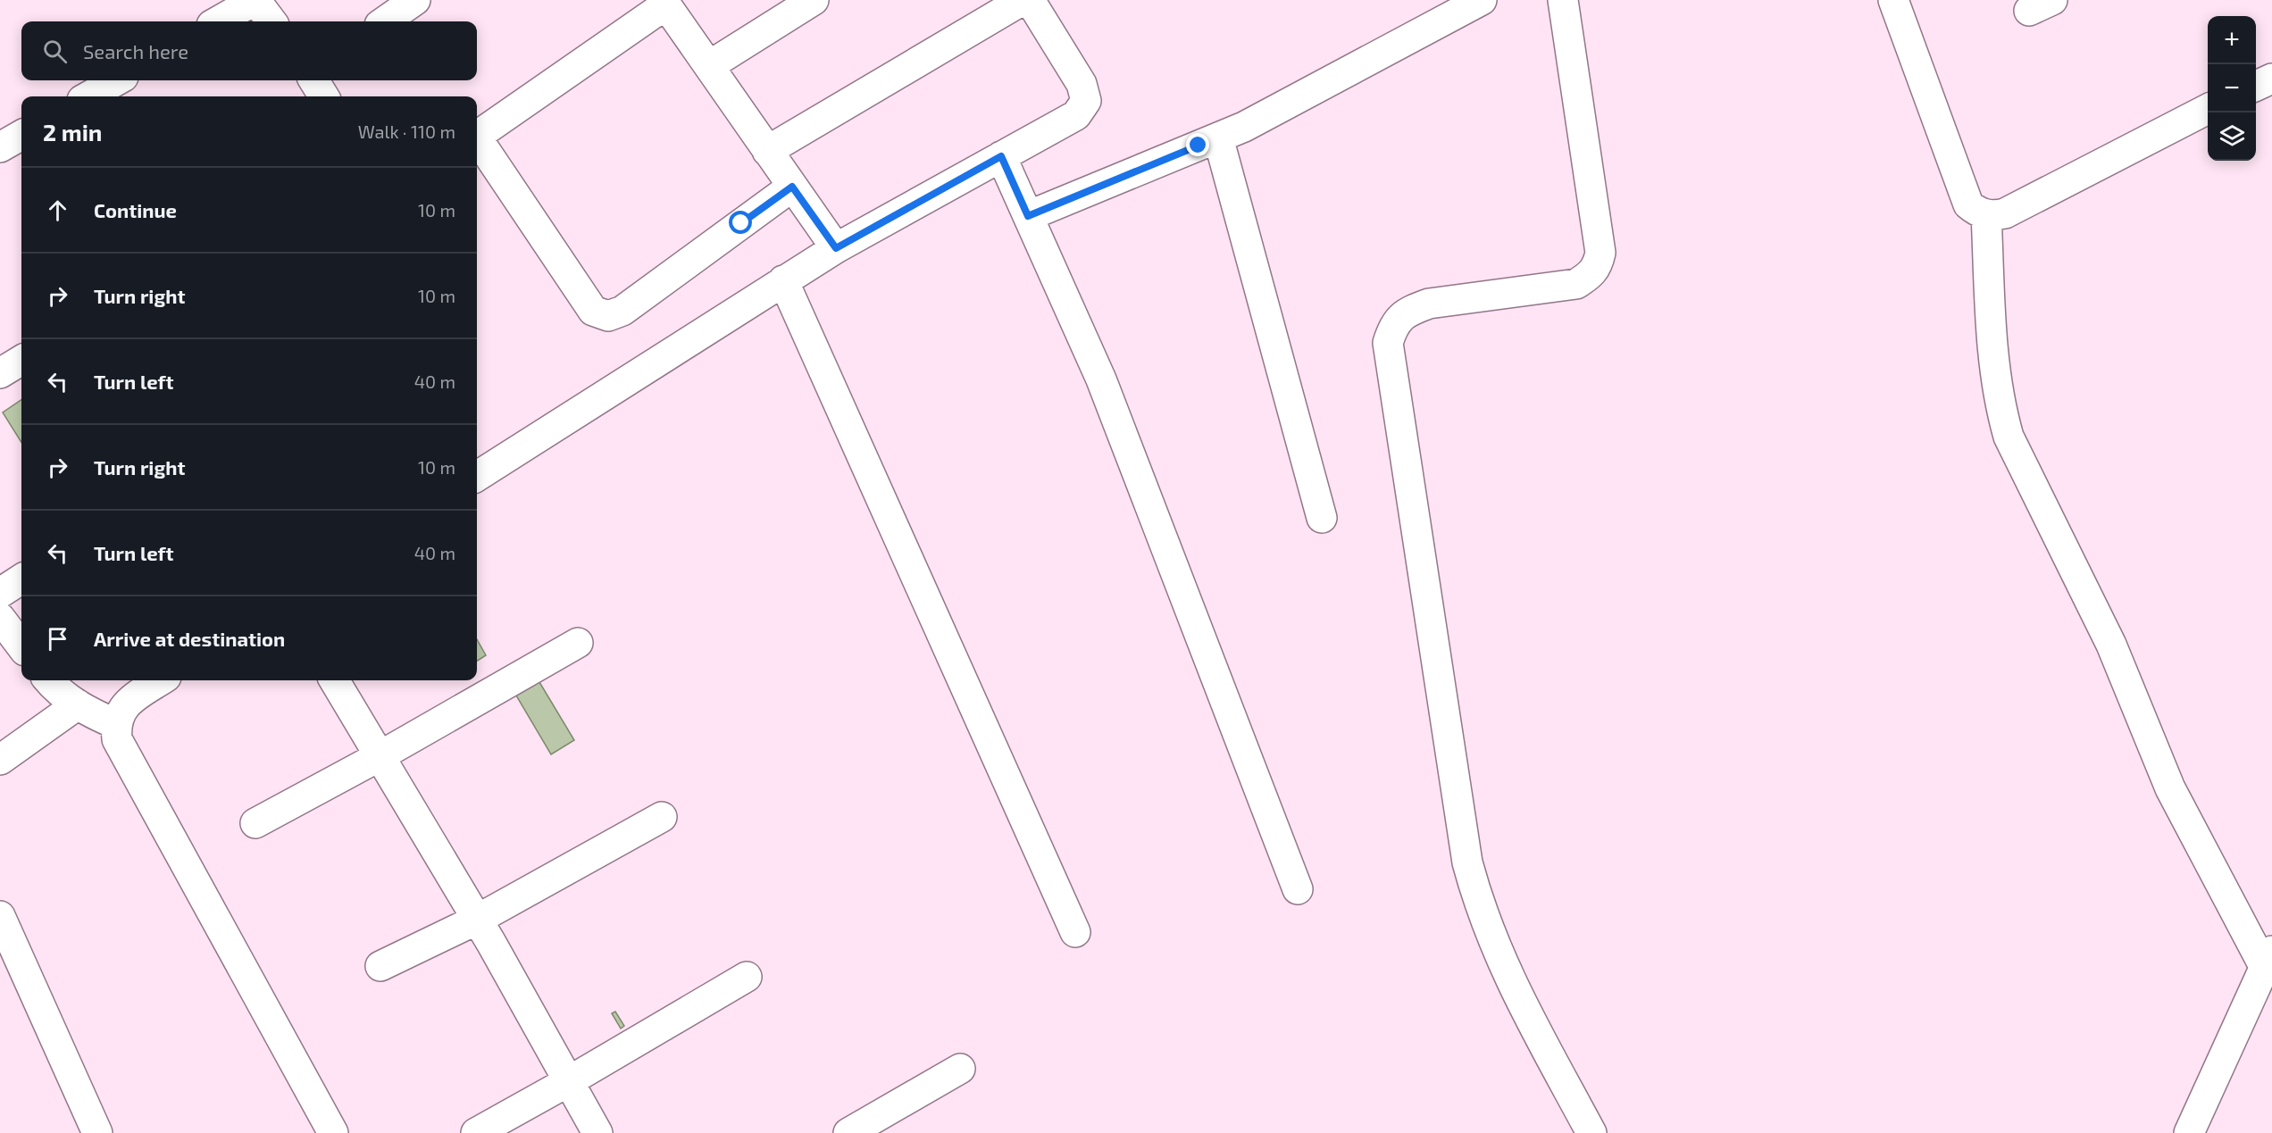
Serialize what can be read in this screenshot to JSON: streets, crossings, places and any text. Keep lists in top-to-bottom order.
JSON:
{
  "page": {
    "map_buttons": ["+", "−"],
    "search": "Search here",
    "heading": ["2 min", "Walk · 110 m"],
    "list": [
      ["Continue", "10 m"],
      ["Turn right", "10 m"],
      ["Turn left", "40 m"],
      ["Turn right", "10 m"],
      ["Turn left", "40 m"],
      "Arrive at destination"
    ]
  }
}
